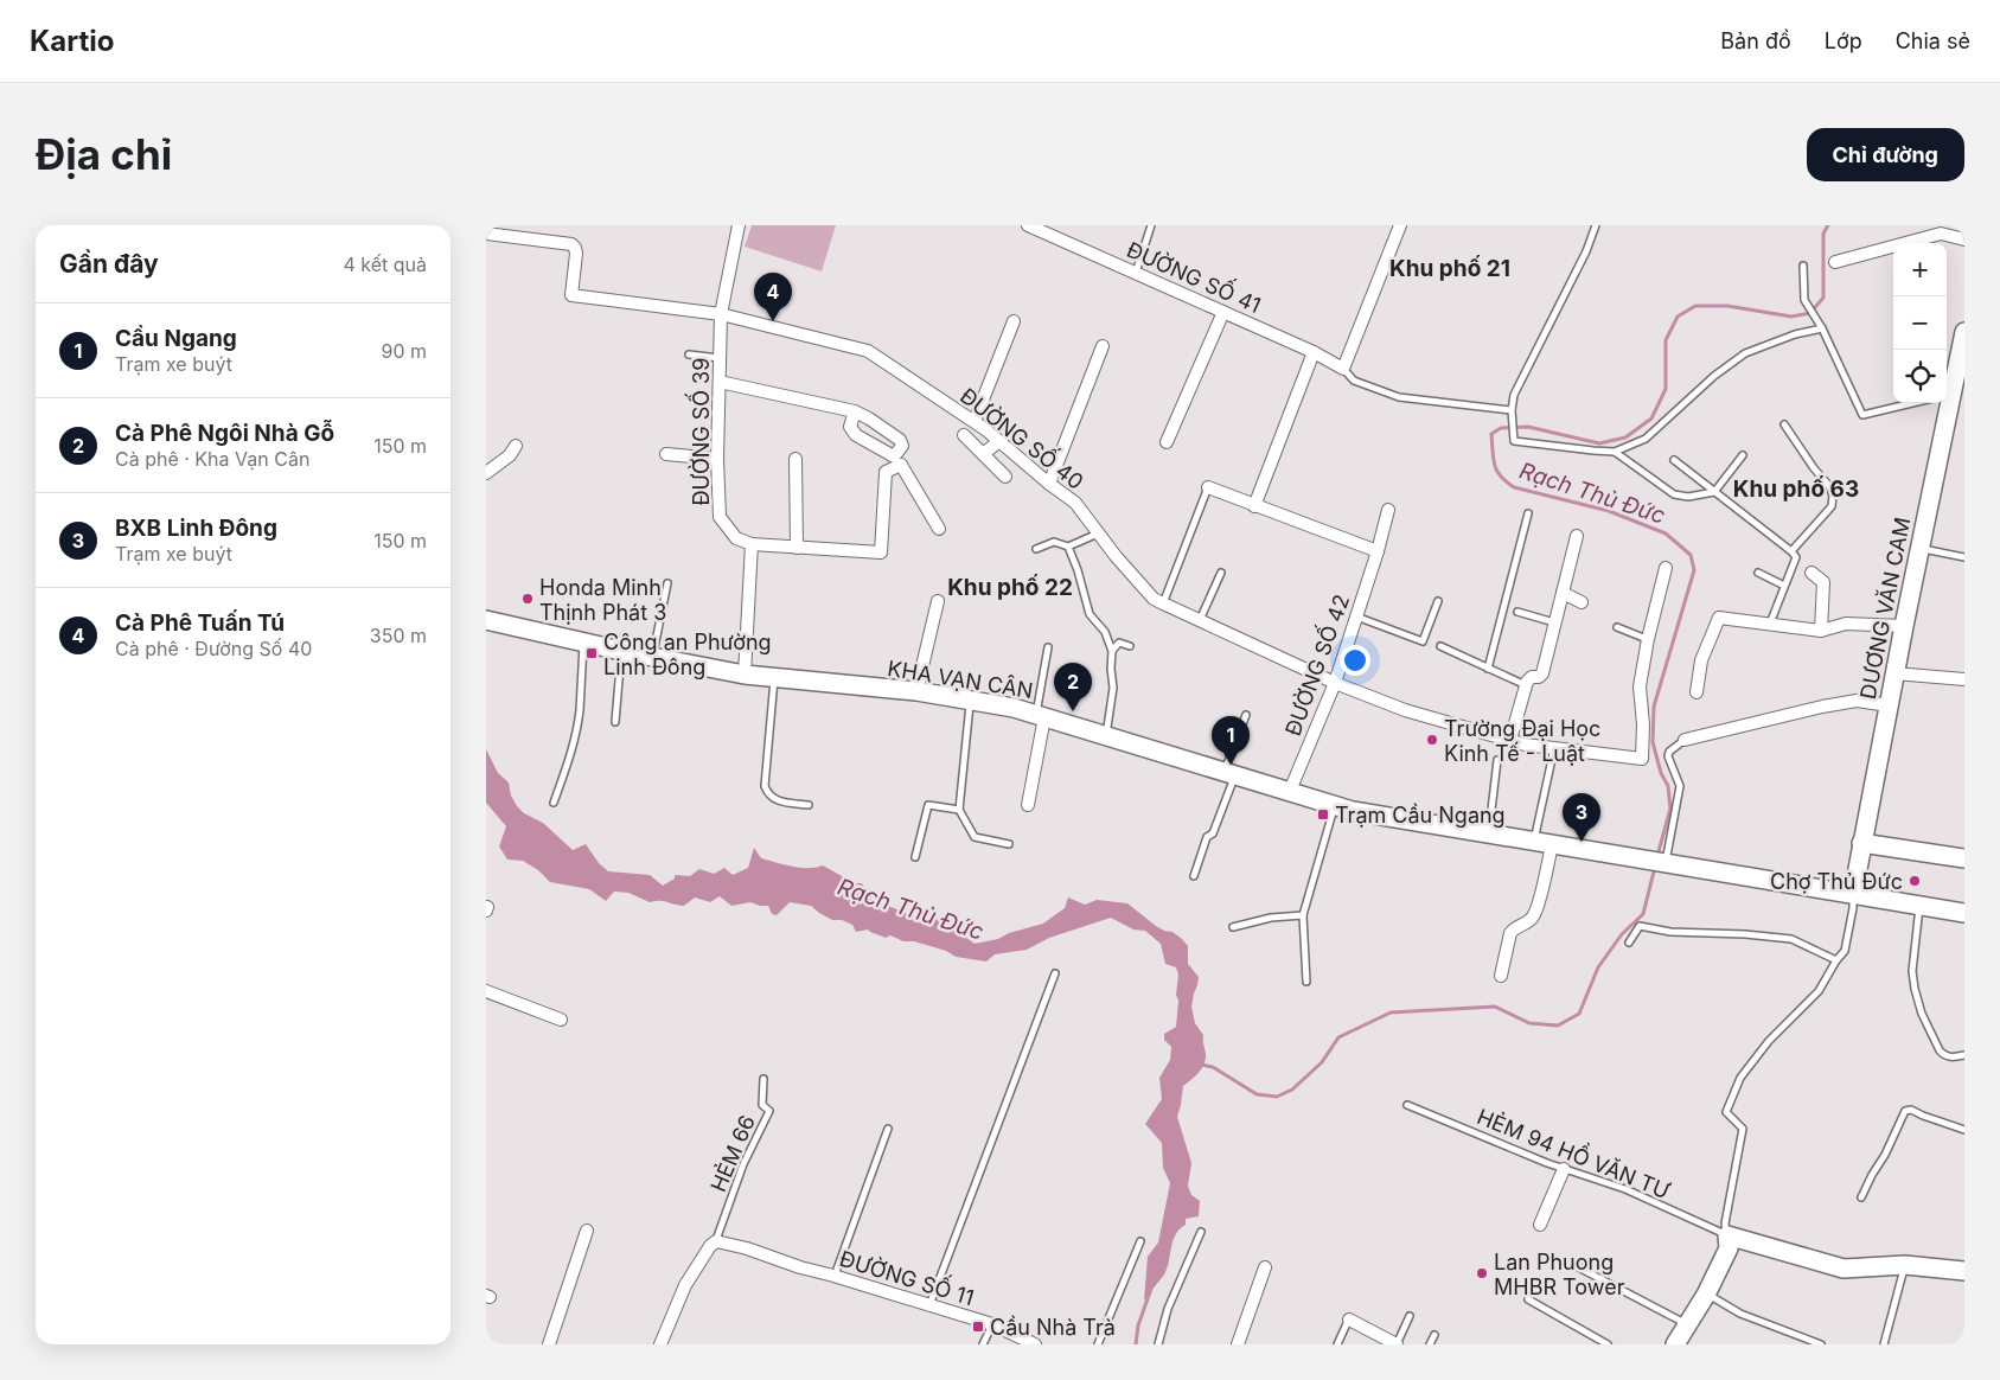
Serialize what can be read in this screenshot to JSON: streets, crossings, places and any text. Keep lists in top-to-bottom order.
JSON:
{
  "streets": {
    "main road": ["DƯƠNG VĂN CAM", "KHA VẠN CÂN"],
    "street": [
      "ĐƯỜNG SỐ 41",
      "ĐƯỜNG SỐ 39",
      "ĐƯỜNG SỐ 40",
      "ĐƯỜNG SỐ 42",
      "ĐƯỜNG SỐ 11"
    ],
    "lane": ["HẺM 66", "HẺM 94 HỒ VĂN TƯ"]
  },
  "crossings": [
    ["ĐƯỜNG SỐ 39", "ĐƯỜNG SỐ 40"],
    ["ĐƯỜNG SỐ 40", "ĐƯỜNG SỐ 42"],
    ["ĐƯỜNG SỐ 42", "KHA VẠN CÂN"],
    ["HẺM 66", "ĐƯỜNG SỐ 11"]
  ],
  "districts": ["Khu phố 21", "Khu phố 63", "Khu phố 22"],
  "water": ["Rạch Thủ Đức"],
  "places": {
    "other": [
      "Honda Minh Thịnh Phát 3",
      "Trường Đại Học Kinh Tế - Luật",
      "Chợ Thủ Đức",
      "Lan Phuong MHBR Tower"
    ],
    "transit": ["Công an Phường Linh Đông", "Trạm Cầu Ngang", "Cầu Nhà Trà"]
  },
  "page": {
    "header": "Kartio",
    "nav": ["Bản đồ", "Lớp", "Chia sẻ"],
    "buttons": "Chỉ đường",
    "title": "Địa chỉ",
    "heading": ["Gần đây", "4 kết quả"],
    "map_buttons": ["+", "−"],
    "pins": [
      "4",
      "2",
      "1",
      "3"
    ],
    "list": [
      {
        "mark": "1",
        "name": "Cầu Ngang",
        "note": "Trạm xe buýt",
        "value": "90 m"
      },
      {
        "mark": "2",
        "name": "Cà Phê Ngôi Nhà Gỗ",
        "note": "Cà phê · Kha Vạn Cân",
        "value": "150 m"
      },
      {
        "mark": "3",
        "name": "BXB Linh Đông",
        "note": "Trạm xe buýt",
        "value": "150 m"
      },
      {
        "mark": "4",
        "name": "Cà Phê Tuấn Tú",
        "note": "Cà phê · Đường Số 40",
        "value": "350 m"
      }
    ]
  }
}
